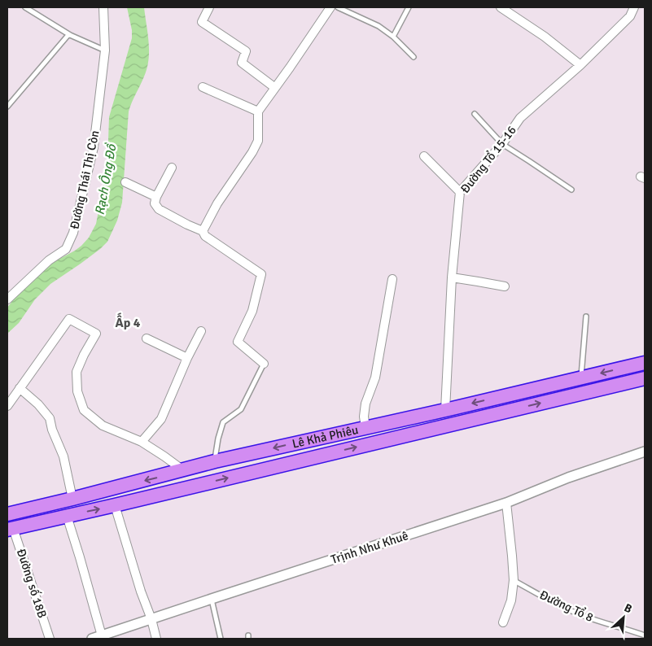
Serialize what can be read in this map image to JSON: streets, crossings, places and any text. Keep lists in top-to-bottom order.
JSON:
{
  "streets": {
    "highway": ["Lê Khả Phiêu"],
    "street": [
      "Đường Tổ 15-16",
      "Đường Thái Thị Còn",
      "Trịnh Như Khuê",
      "Đường số 18B"
    ],
    "lane": ["Đường Tổ 8"]
  },
  "crossings": [
    ["Đường Tổ 15-16", "Lê Khả Phiêu"],
    ["Lê Khả Phiêu", "Đường số 18B"]
  ],
  "districts": ["Ấp 4"],
  "water": ["Rạch Ông Đồ"],
  "north": "top right"
}
